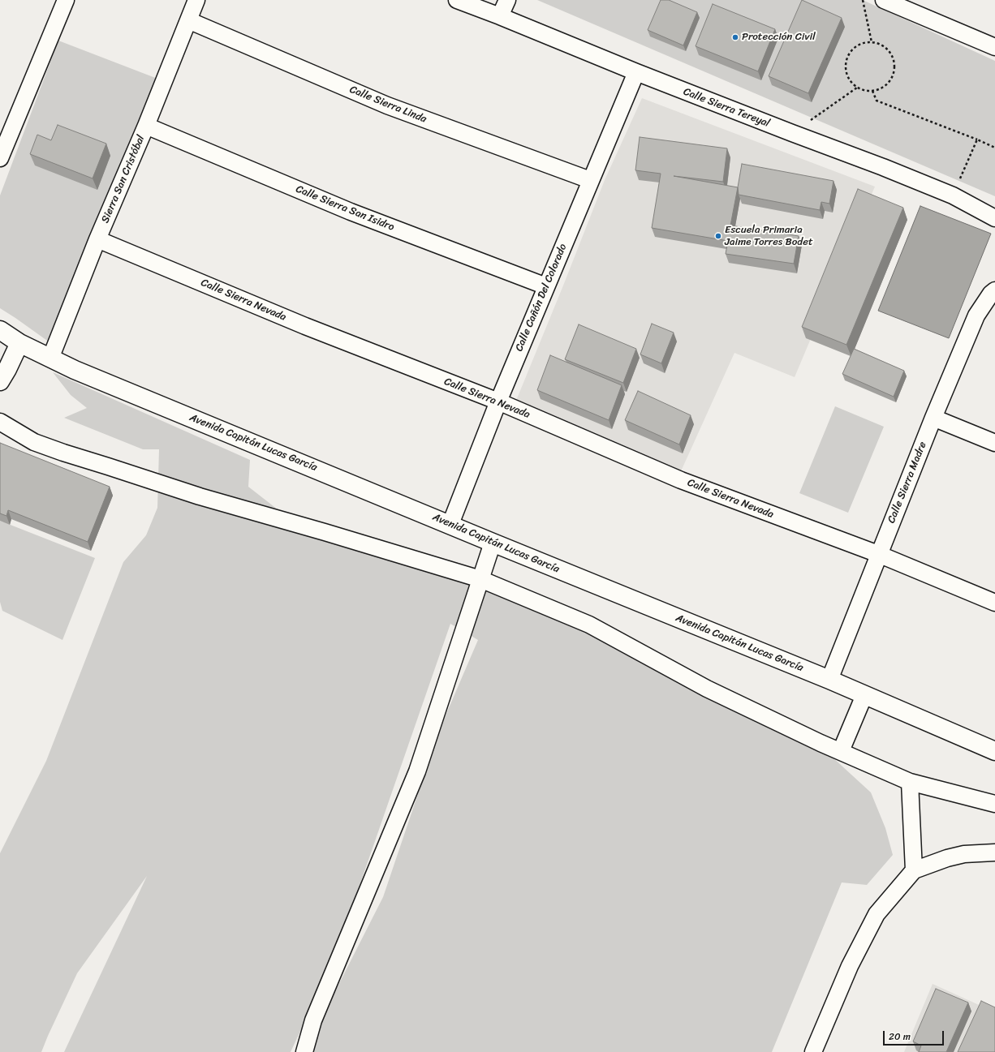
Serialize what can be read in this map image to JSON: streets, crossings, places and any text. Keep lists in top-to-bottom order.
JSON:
{
  "streets": {
    "street": [
      "Calle Sierra Linda",
      "Calle Sierra Tereyal",
      "Sierra San Cristóbal",
      "Calle Sierra San Isidro",
      "Calle Cañón Del Colorado",
      "Calle Sierra Nevada",
      "Avenida Capitán Lucas García",
      "Calle Sierra Madre"
    ]
  },
  "crossings": [
    ["Calle Sierra Linda", "Sierra San Cristóbal"],
    ["Calle Sierra Linda", "Calle Cañón Del Colorado"],
    ["Calle Sierra Tereyal", "Calle Cañón Del Colorado"],
    ["Sierra San Cristóbal", "Calle Sierra San Isidro"],
    ["Sierra San Cristóbal", "Calle Sierra Nevada"],
    ["Sierra San Cristóbal", "Avenida Capitán Lucas García"],
    ["Calle Sierra San Isidro", "Calle Cañón Del Colorado"],
    ["Calle Cañón Del Colorado", "Calle Sierra Nevada"],
    ["Calle Cañón Del Colorado", "Avenida Capitán Lucas García"],
    ["Calle Sierra Nevada", "Calle Sierra Madre"],
    ["Avenida Capitán Lucas García", "Calle Sierra Madre"]
  ],
  "places": ["Protección Civil", "Escuela Primaria Jaime Torres Bodet"],
  "scale_bar": "20 m"
}
